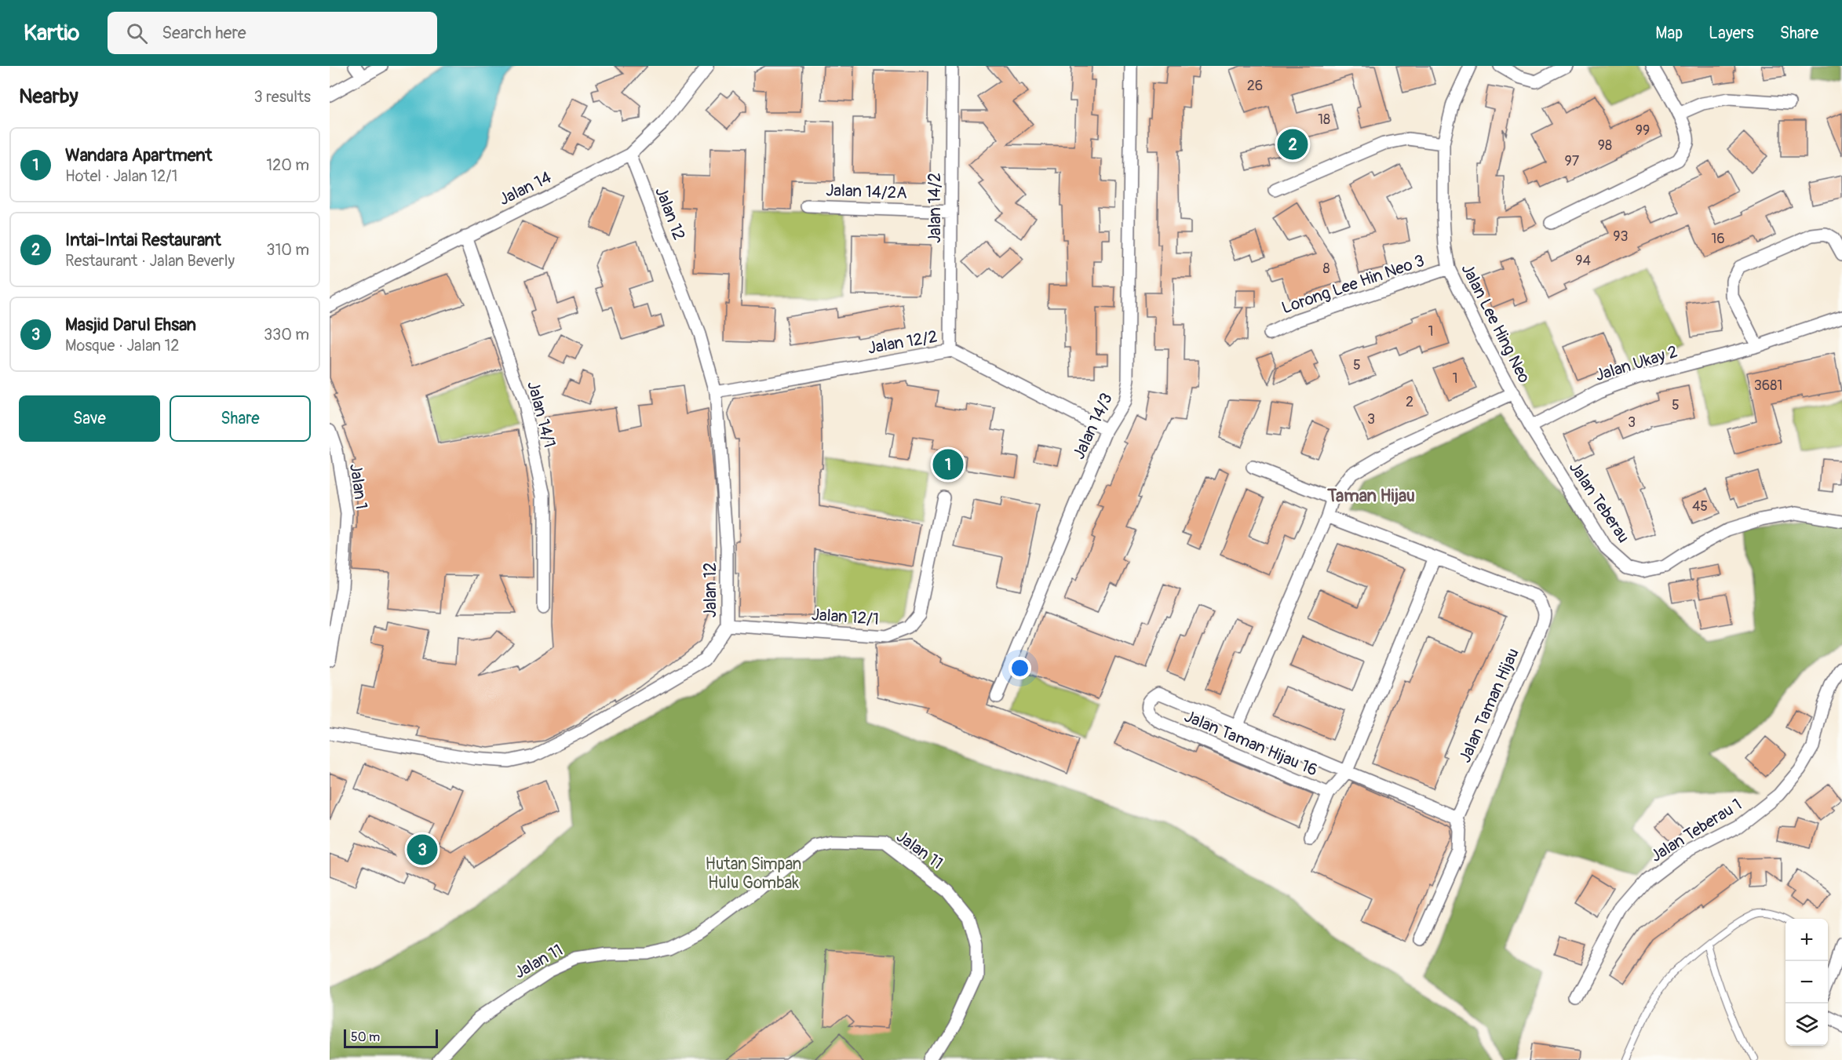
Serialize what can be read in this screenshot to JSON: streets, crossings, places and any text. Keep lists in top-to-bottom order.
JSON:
{
  "streets": {
    "street": [
      "Jalan 14",
      "Jalan 14/2A",
      "Jalan 14/2",
      "Jalan 12",
      "Lorong Lee Hin Neo 3",
      "Jalan Lee Hing Neo",
      "Jalan 12/2",
      "Jalan Ukay 2",
      "Jalan 14/1",
      "Jalan 14/3",
      "Jalan 1",
      "Jalan Teberau",
      "Jalan 12/1",
      "Jalan Taman Hijau",
      "Jalan Taman Hijau 16",
      "Jalan Teberau 1",
      "Jalan 11"
    ]
  },
  "crossings": [
    ["Jalan 14", "Jalan 12"],
    ["Jalan 14", "Jalan 14/1"],
    ["Jalan 14/2A", "Jalan 14/2"],
    ["Jalan 14/2", "Jalan 12/2"],
    ["Jalan 12", "Jalan 12/2"],
    ["Jalan 12", "Jalan 12/1"],
    ["Lorong Lee Hin Neo 3", "Jalan Lee Hing Neo"],
    ["Jalan Lee Hing Neo", "Jalan Ukay 2"],
    ["Jalan Lee Hing Neo", "Jalan Teberau"],
    ["Jalan 12/2", "Jalan 14/3"],
    ["Jalan Ukay 2", "Jalan Teberau"]
  ],
  "districts": ["Taman Hijau"],
  "parks": ["Hutan Simpan Hulu Gombak"],
  "house_numbers": [
    "26",
    "18",
    "99",
    "98",
    "97",
    "93",
    "16",
    "94",
    "8",
    "1",
    "5",
    "1",
    "3681",
    "2",
    "5",
    "3",
    "3",
    "45"
  ],
  "scale_bar": "50 m",
  "page": {
    "header": "Kartio",
    "search": "Search here",
    "nav": ["Map", "Layers", "Share"],
    "heading": ["Nearby", "3 results"],
    "list": [
      {
        "mark": "1",
        "name": "Wandara Apartment",
        "note": "Hotel · Jalan 12/1",
        "value": "120 m"
      },
      {
        "mark": "2",
        "name": "Intai-Intai Restaurant",
        "note": "Restaurant · Jalan Beverly",
        "value": "310 m"
      },
      {
        "mark": "3",
        "name": "Masjid Darul Ehsan",
        "note": "Mosque · Jalan 12",
        "value": "330 m"
      }
    ],
    "pins": ["2", "1", "3"],
    "buttons": ["Save", "Share"],
    "map_buttons": ["+", "−"],
    "scale": "50 m"
  }
}
